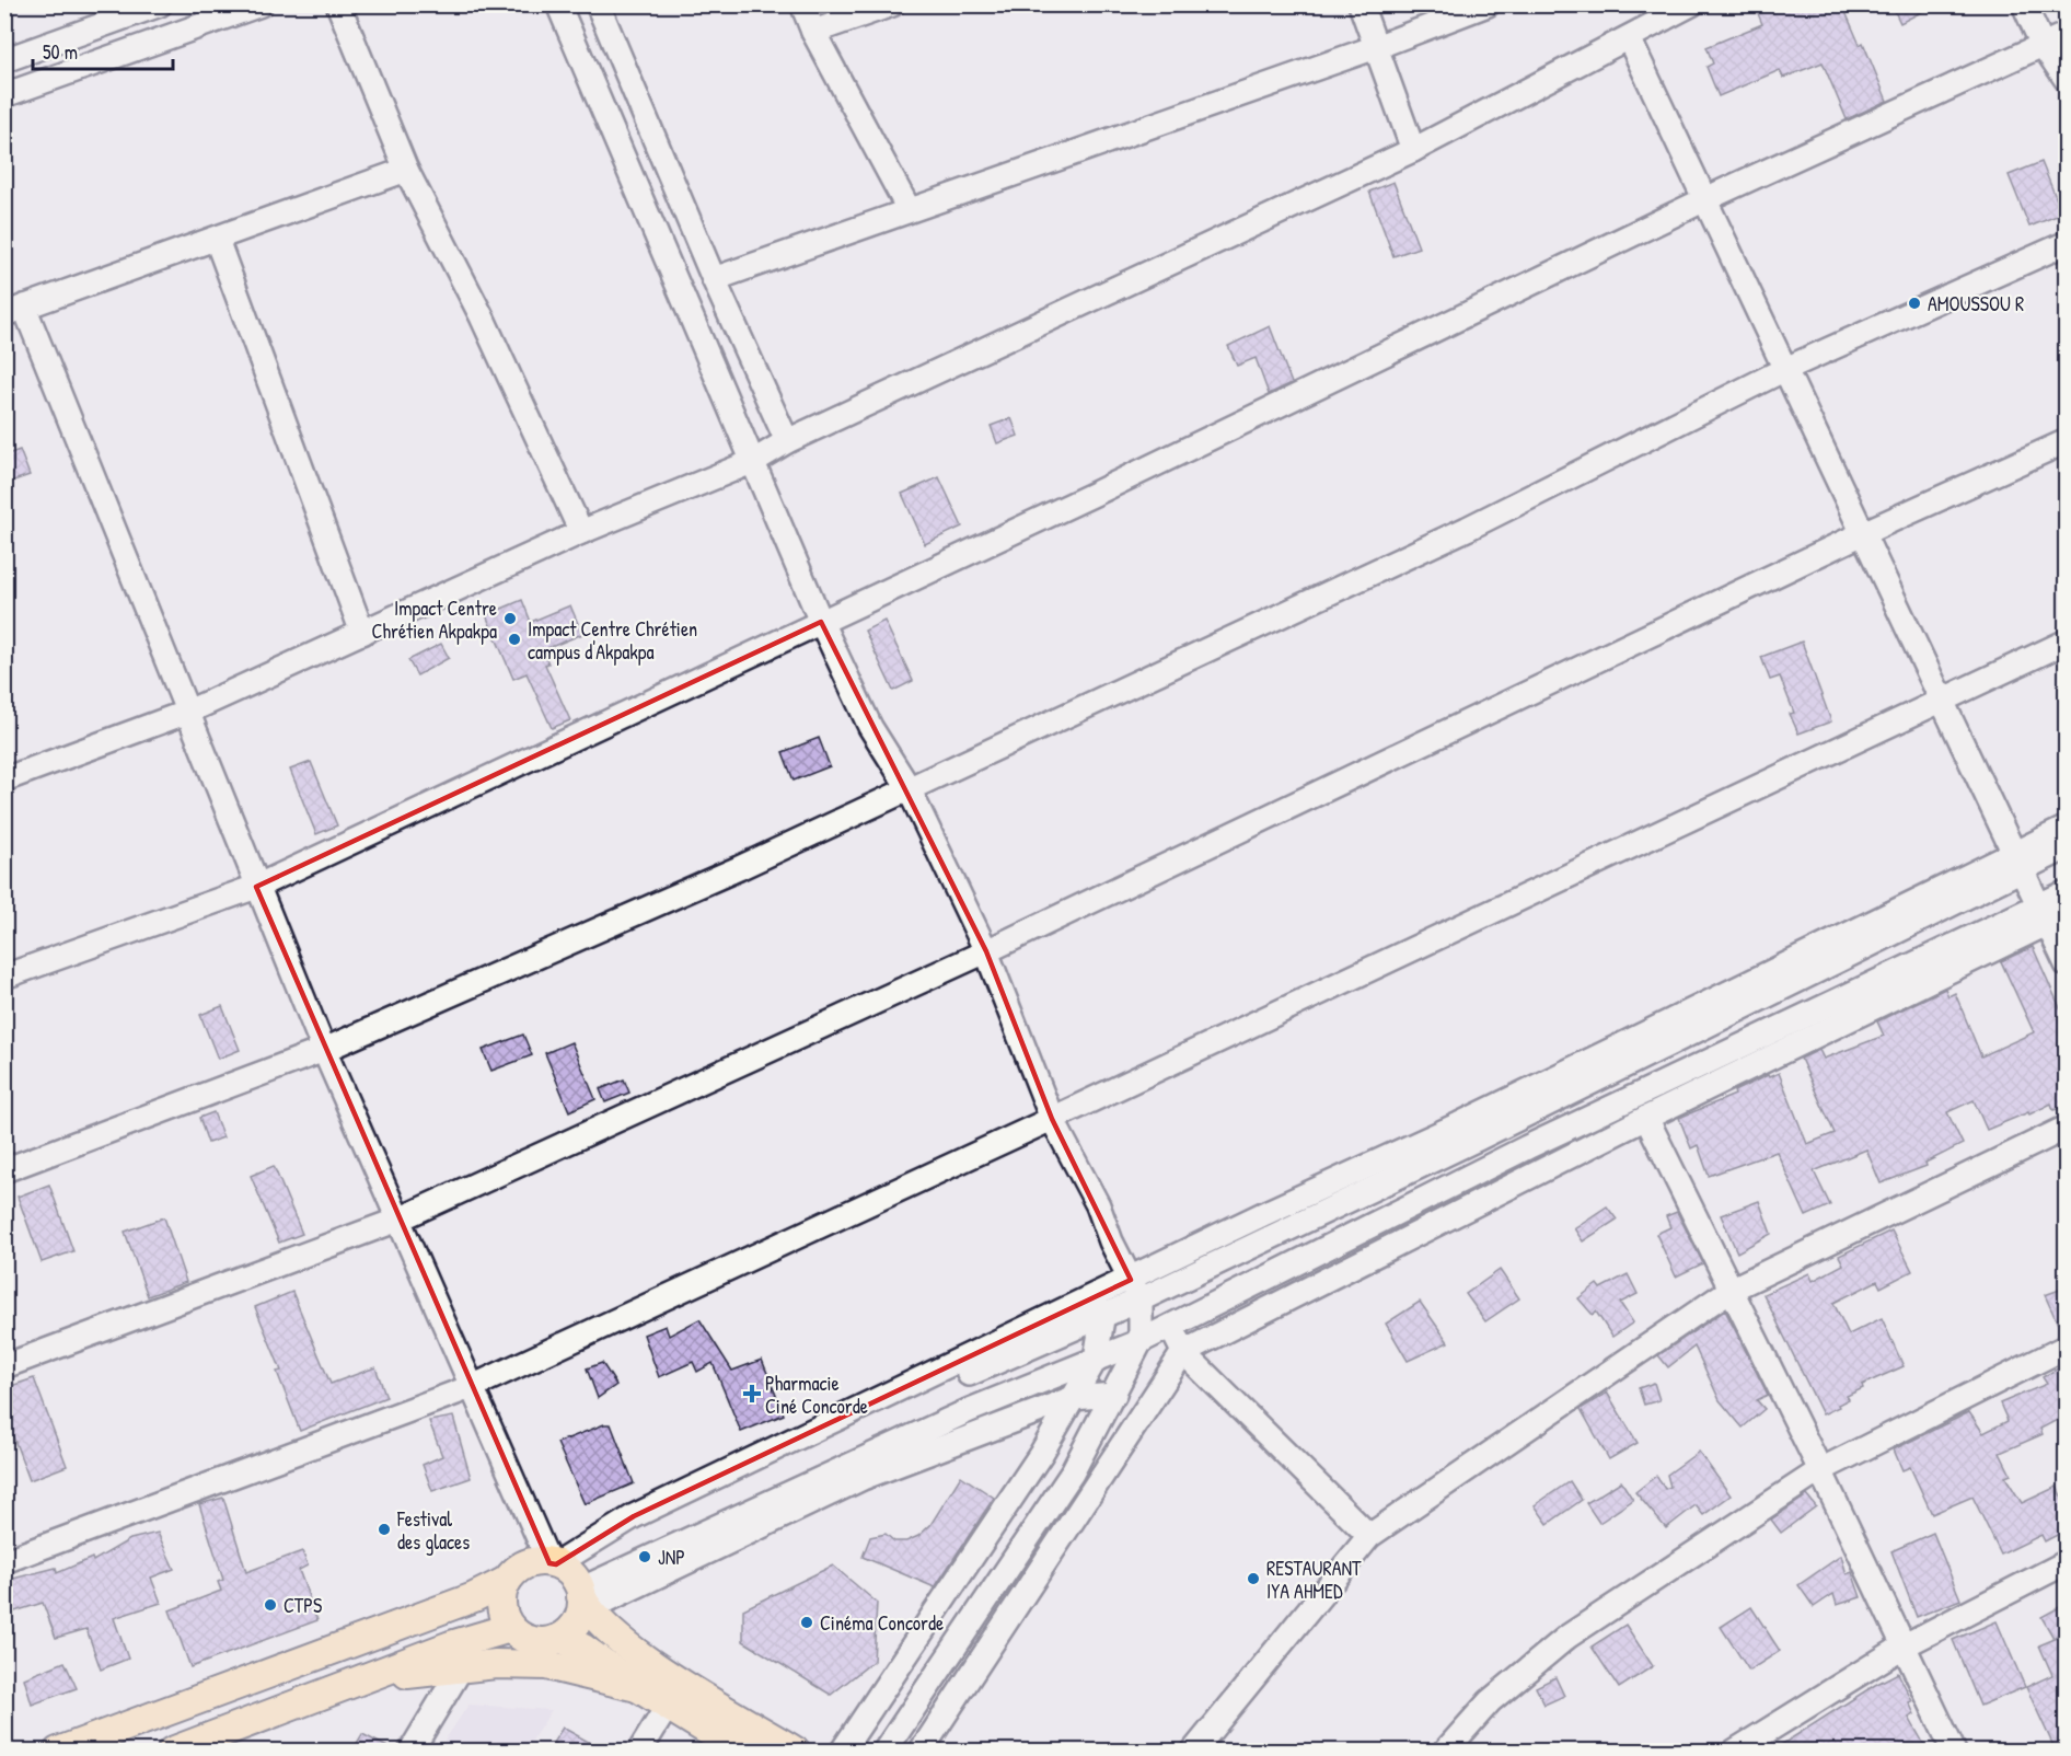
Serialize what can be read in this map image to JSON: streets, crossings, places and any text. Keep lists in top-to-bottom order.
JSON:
{
  "places": {
    "other": [
      "AMOUSSOU R",
      "Impact Centre Chrétien Akpakpa",
      "Impact Centre Chrétien campus d'Akpakpa",
      "Festival des glaces",
      "JNP",
      "RESTAURANT IYA AHMED",
      "CTPS",
      "Cinéma Concorde"
    ],
    "health": ["Pharmacie Ciné Concorde"]
  },
  "scale_bar": "50 m"
}
